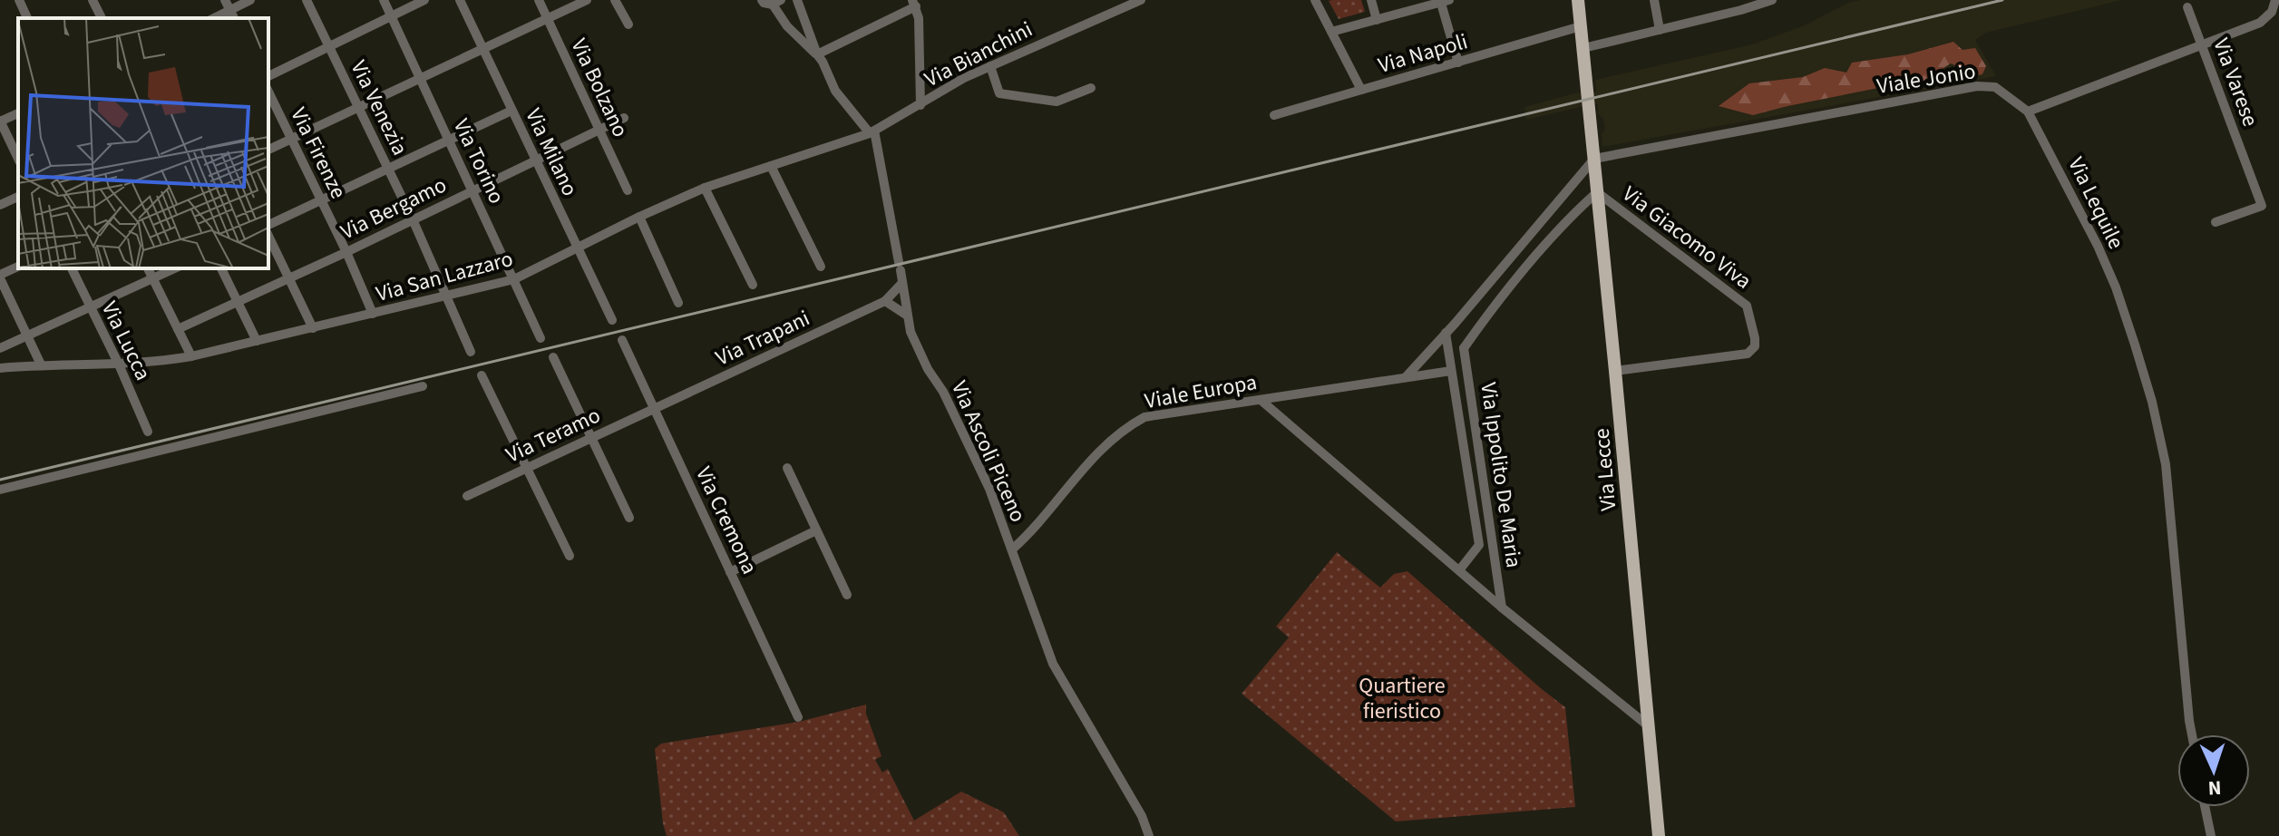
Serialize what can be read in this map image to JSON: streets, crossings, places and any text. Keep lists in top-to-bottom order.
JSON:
{
  "streets": {
    "main road": ["Via Lecce"],
    "street": [
      "Via Napoli",
      "Via Bianchini",
      "Viale Jonio",
      "Via Varese",
      "Via Bolzano",
      "Via Venezia",
      "Via Milano",
      "Via Firenze",
      "Via Torino",
      "Via Lequile",
      "Via Bergamo",
      "Via Giacomo Viva",
      "Via San Lazzaro",
      "Via Trapani",
      "Via Lucca",
      "Viale Europa",
      "Via Teramo",
      "Via Ascoli Piceno",
      "Via Ippolito De Maria",
      "Via Cremona"
    ]
  },
  "crossings": [
    ["Via Napoli", "Via Lecce"],
    ["Via Bianchini", "Via San Lazzaro"],
    ["Via Bianchini", "Via Ascoli Piceno"],
    ["Viale Jonio", "Via Lequile"],
    ["Viale Jonio", "Via Lecce"],
    ["Via Bolzano", "Via Bergamo"],
    ["Via Venezia", "Via Bergamo"],
    ["Via Venezia", "Via San Lazzaro"],
    ["Via Milano", "Via Bergamo"],
    ["Via Milano", "Via San Lazzaro"],
    ["Via Firenze", "Via Bergamo"],
    ["Via Firenze", "Via San Lazzaro"],
    ["Via Torino", "Via Bergamo"],
    ["Via Torino", "Via San Lazzaro"],
    ["Via Giacomo Viva", "Via Lecce"],
    ["Via San Lazzaro", "Via Lucca"],
    ["Via San Lazzaro", "Via Ascoli Piceno"],
    ["Via Trapani", "Via Teramo"],
    ["Via Trapani", "Via Ascoli Piceno"],
    ["Via Trapani", "Via Cremona"],
    ["Viale Europa", "Via Ascoli Piceno"],
    ["Viale Europa", "Via Ippolito De Maria"],
    ["Via Teramo", "Via Cremona"],
    ["Via Lecce", "Via Ippolito De Maria"]
  ],
  "parks": ["Quartiere fieristico"],
  "north": "bottom"
}
